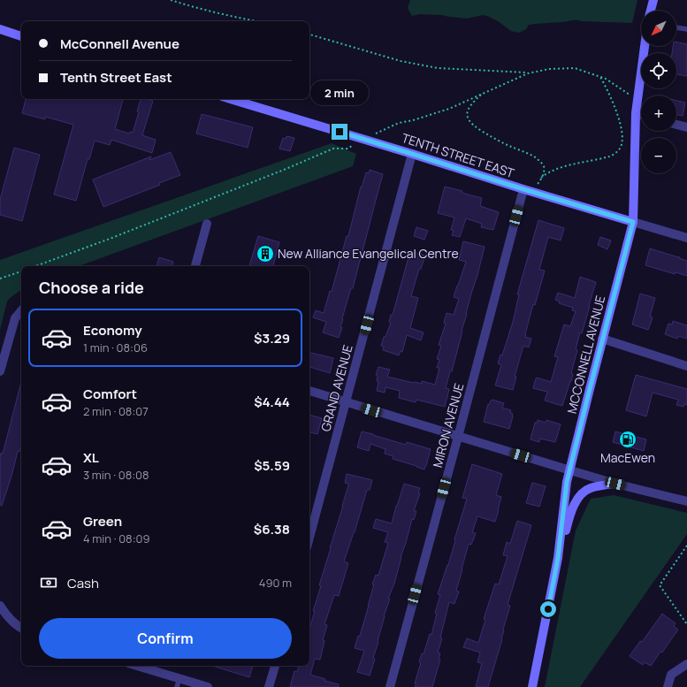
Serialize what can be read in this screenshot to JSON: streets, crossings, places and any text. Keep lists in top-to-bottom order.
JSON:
{
  "streets": {
    "main road": ["TENTH STREET EAST", "MCCONNELL AVENUE"],
    "street": ["GRAND AVENUE", "MIRON AVENUE"]
  },
  "crossings": [
    ["TENTH STREET EAST", "MCCONNELL AVENUE"],
    ["TENTH STREET EAST", "GRAND AVENUE"],
    ["TENTH STREET EAST", "MIRON AVENUE"]
  ],
  "places": {
    "building": ["New Alliance Evangelical Centre"],
    "fuel station": ["MacEwen"]
  },
  "north": "bottom left",
  "page": {
    "map_buttons": ["+", "−"],
    "banner": ["McConnell Avenue", "Tenth Street East"],
    "bubble": "2 min",
    "heading": "Choose a ride",
    "list": [
      {
        "name": "Economy",
        "note": "1 min · 08:06",
        "value": "$3.29"
      },
      {
        "name": "Comfort",
        "note": "2 min · 08:07",
        "value": "$4.44"
      },
      {
        "name": "XL",
        "note": "3 min · 08:08",
        "value": "$5.59"
      },
      {
        "name": "Green",
        "note": "4 min · 08:09",
        "value": "$6.38"
      }
    ],
    "pay": ["Cash", "490 m"],
    "buttons": "Confirm"
  }
}
